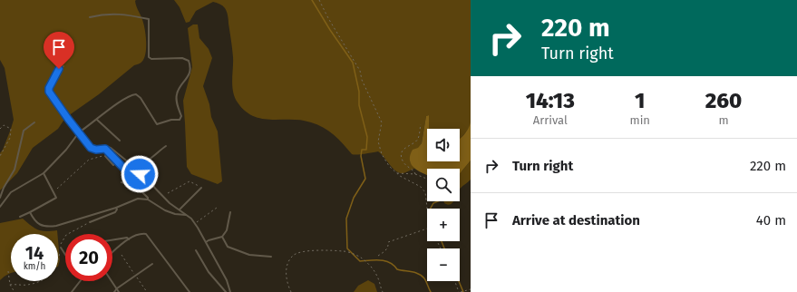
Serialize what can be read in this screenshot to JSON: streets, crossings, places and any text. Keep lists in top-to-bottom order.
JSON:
{
  "page": {
    "turn": ["220 m", "Turn right"],
    "eta": [
      "14:13",
      "Arrival",
      "1",
      "min",
      "260",
      "m"
    ],
    "map_buttons": ["+", "−"],
    "list": [
      {
        "name": "Turn right",
        "value": "220 m"
      },
      {
        "name": "Arrive at destination",
        "value": "40 m"
      }
    ],
    "speed": "14 km/h",
    "limit": "20"
  }
}
